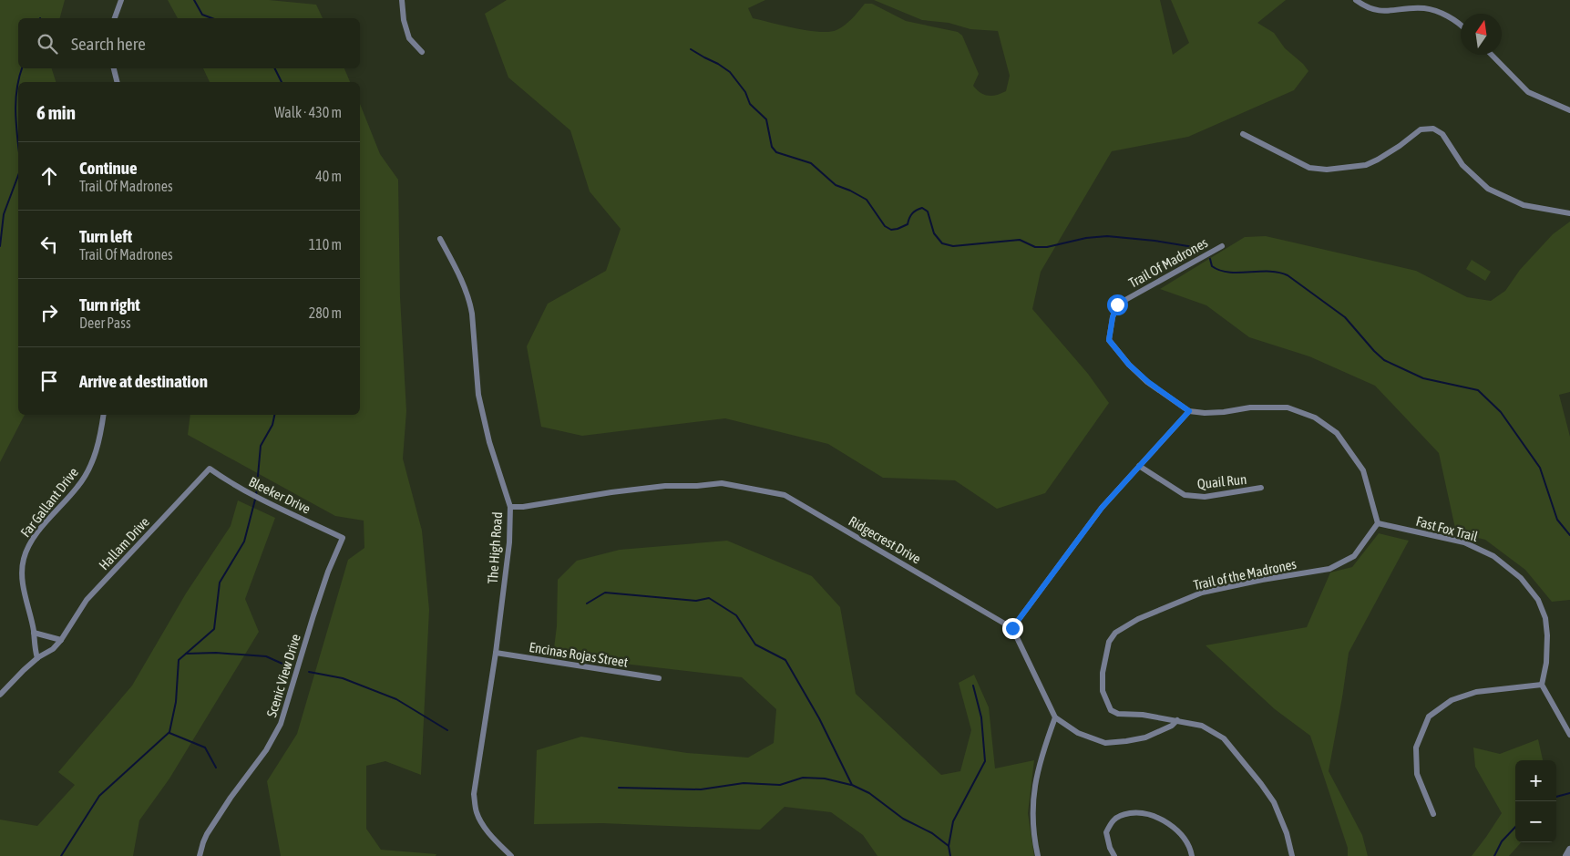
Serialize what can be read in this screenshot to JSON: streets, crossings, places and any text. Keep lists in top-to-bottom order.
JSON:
{
  "streets": {
    "street": [
      "Trail Of Madrones",
      "Quail Run",
      "Bleeker Drive",
      "Far Gallant Drive",
      "Fast Fox Trail",
      "Ridgecrest Drive",
      "Hallam Drive",
      "The High Road",
      "Trail of the Madrones",
      "Encinas Rojas Street",
      "Scenic View Drive"
    ]
  },
  "crossings": [
    ["Bleeker Drive", "Hallam Drive"],
    ["Bleeker Drive", "Scenic View Drive"],
    ["Fast Fox Trail", "Trail of the Madrones"],
    ["Ridgecrest Drive", "The High Road"],
    ["The High Road", "Encinas Rojas Street"]
  ],
  "north": "top",
  "page": {
    "search": "Search here",
    "heading": ["6 min", "Walk · 430 m"],
    "list": [
      ["Continue", "Trail Of Madrones", "40 m"],
      ["Turn left", "Trail Of Madrones", "110 m"],
      ["Turn right", "Deer Pass", "280 m"],
      "Arrive at destination"
    ],
    "map_buttons": ["+", "−"]
  }
}
